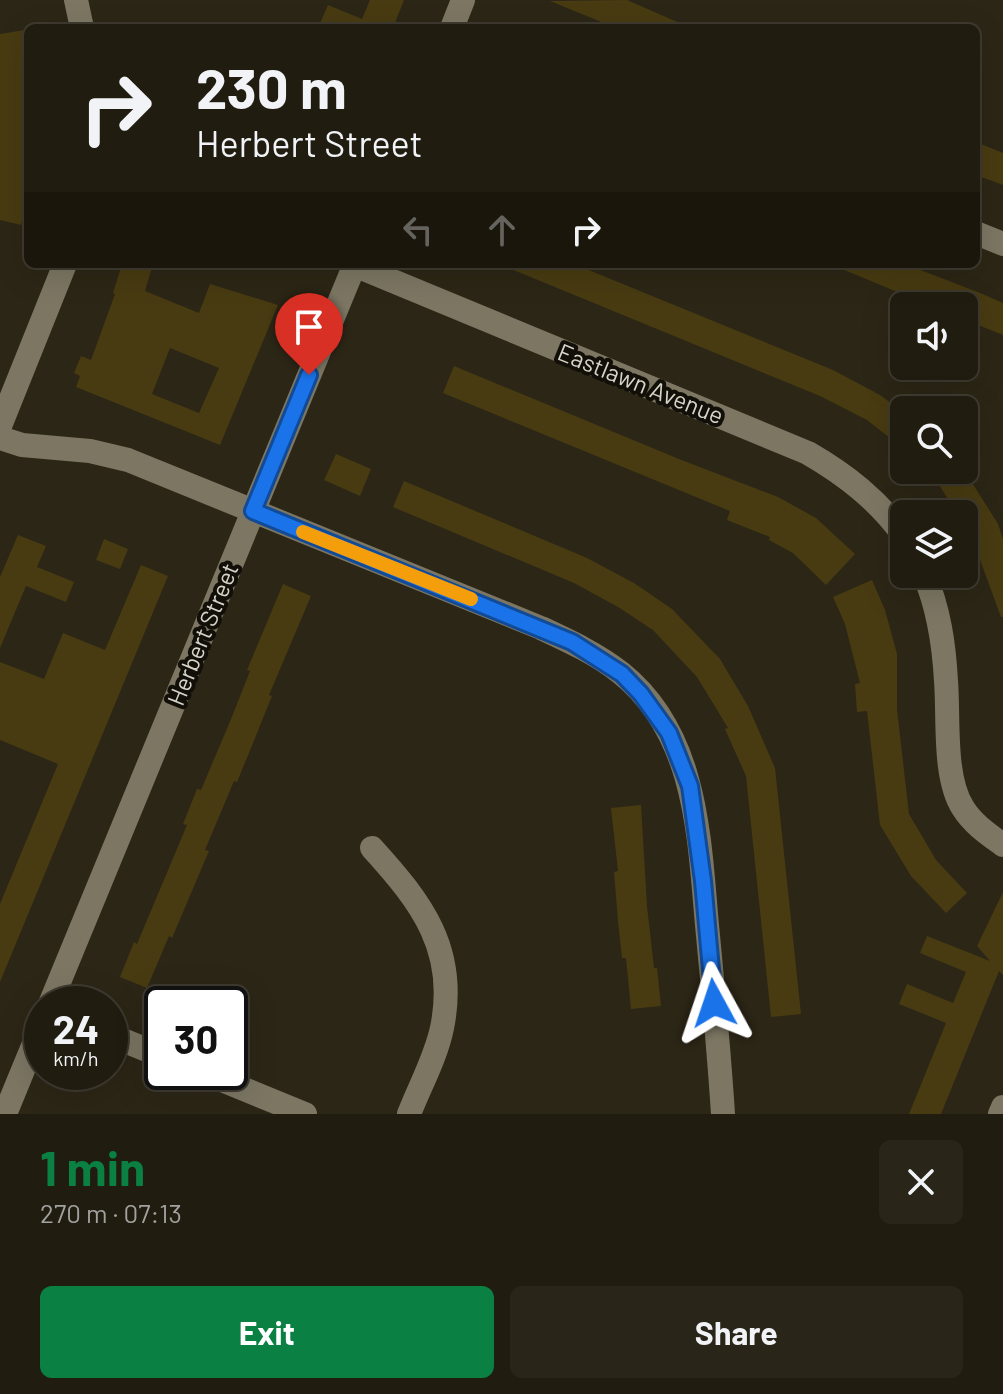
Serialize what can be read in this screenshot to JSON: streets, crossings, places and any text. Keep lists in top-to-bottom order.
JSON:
{
  "streets": {
    "street": ["Eastlawn Avenue", "Herbert Street"]
  },
  "page": {
    "turn": ["230 m", "Herbert Street"],
    "speed": "24 km/h",
    "limit": "30",
    "heading": ["1 min", "270 m · 07:13"],
    "buttons": ["Exit", "Share"]
  }
}
